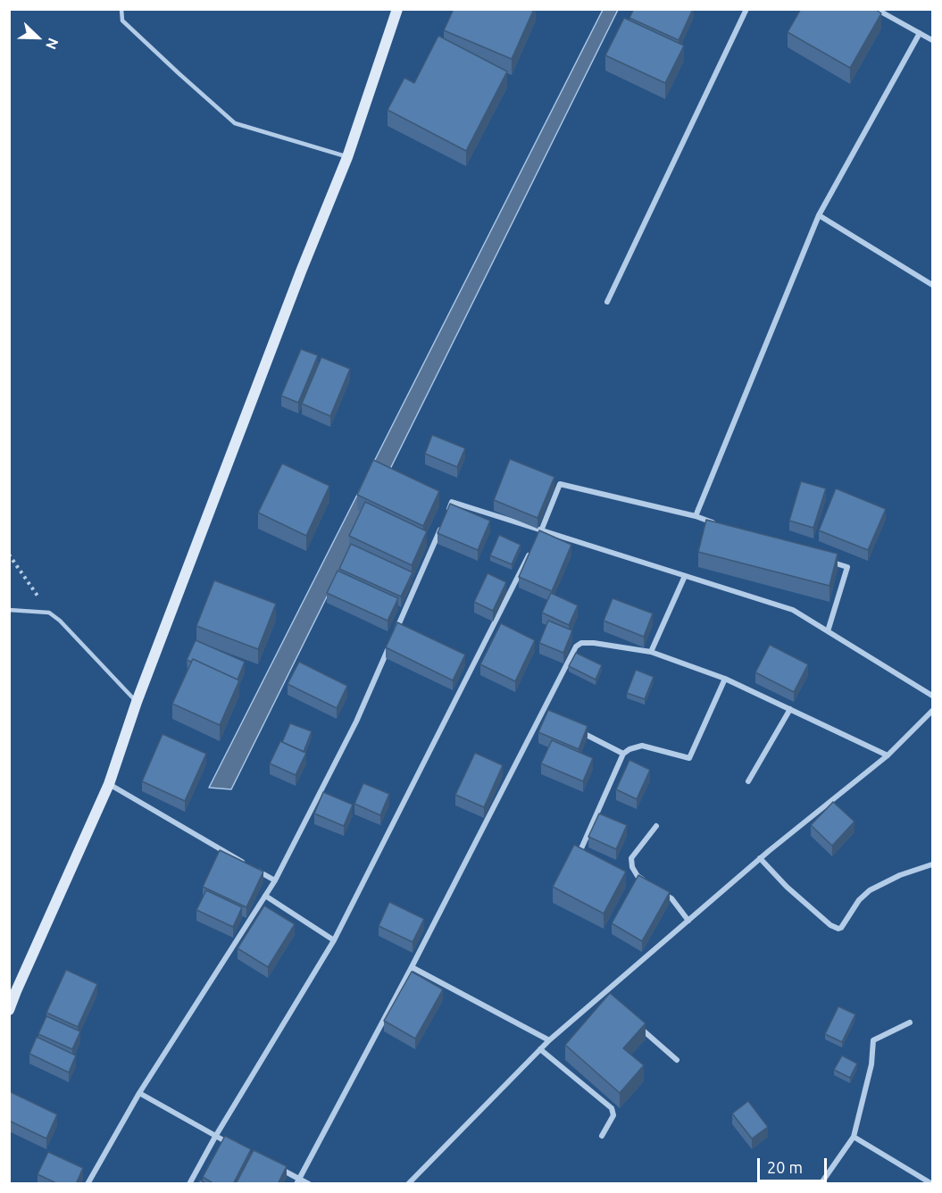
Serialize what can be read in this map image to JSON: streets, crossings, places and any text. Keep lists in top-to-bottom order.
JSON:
{
  "scale_bar": "20 m",
  "north": "bottom right"
}
